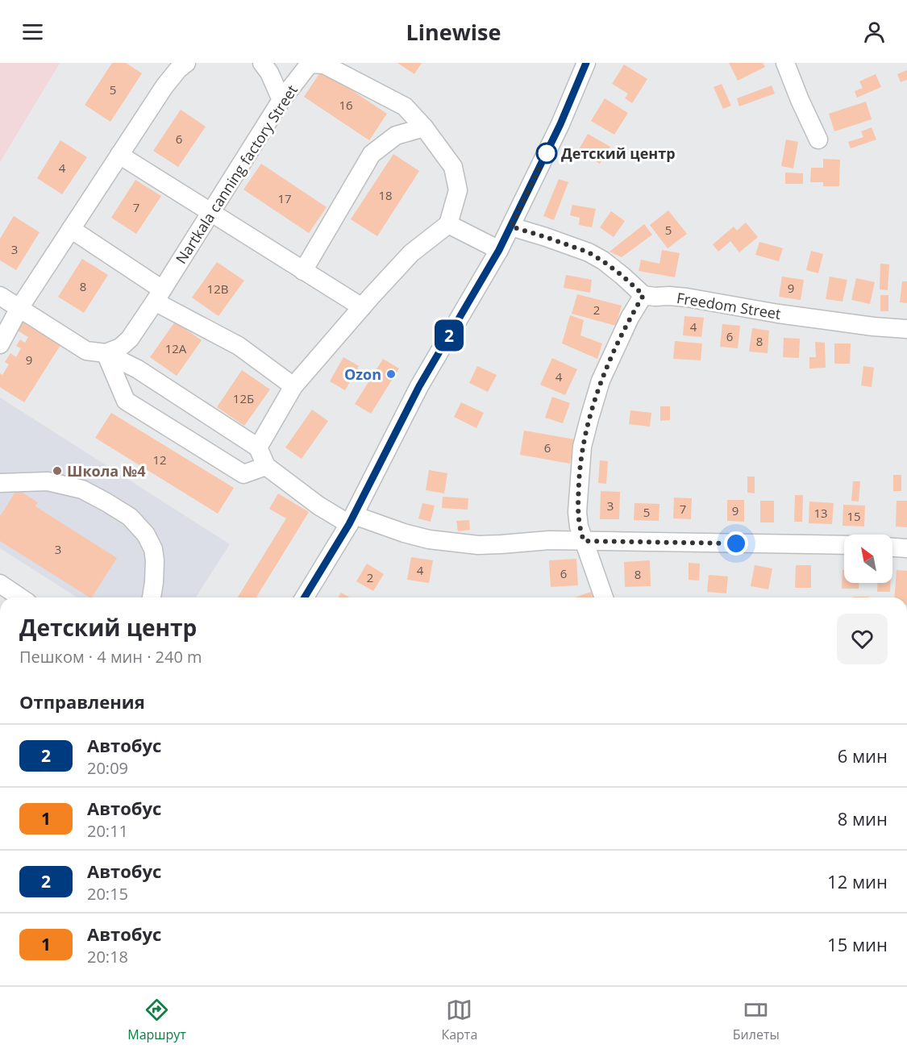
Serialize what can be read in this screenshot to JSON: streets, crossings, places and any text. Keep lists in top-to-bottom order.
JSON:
{
  "streets": {
    "street": ["Nartkala canning factory Street", "Freedom Street"]
  },
  "places": ["Детский центр", "Ozon", "Школа №4"],
  "lines": ["bus line 2"],
  "house_numbers": [
    "5",
    "16",
    "6",
    "4",
    "18",
    "17",
    "7",
    "5",
    "3",
    "8",
    "9",
    "12В",
    "2",
    "4",
    "6",
    "8",
    "12А",
    "9",
    "4",
    "12Б",
    "6",
    "12",
    "3",
    "7",
    "9",
    "5",
    "13",
    "15",
    "3",
    "4",
    "6",
    "8",
    "2"
  ],
  "north": "top left",
  "page": {
    "header": "Linewise",
    "on_map": "2",
    "heading": [
      ["Детский центр", "Пешком · 4 мин · 240 m"],
      "Отправления"
    ],
    "list": [
      {
        "mark": "2",
        "name": "Автобус",
        "note": "20:09",
        "value": "6 мин"
      },
      {
        "mark": "1",
        "name": "Автобус",
        "note": "20:11",
        "value": "8 мин"
      },
      {
        "mark": "2",
        "name": "Автобус",
        "note": "20:15",
        "value": "12 мин"
      },
      {
        "mark": "1",
        "name": "Автобус",
        "note": "20:18",
        "value": "15 мин"
      }
    ],
    "tabs": ["Маршрут", "Карта", "Билеты"]
  }
}
